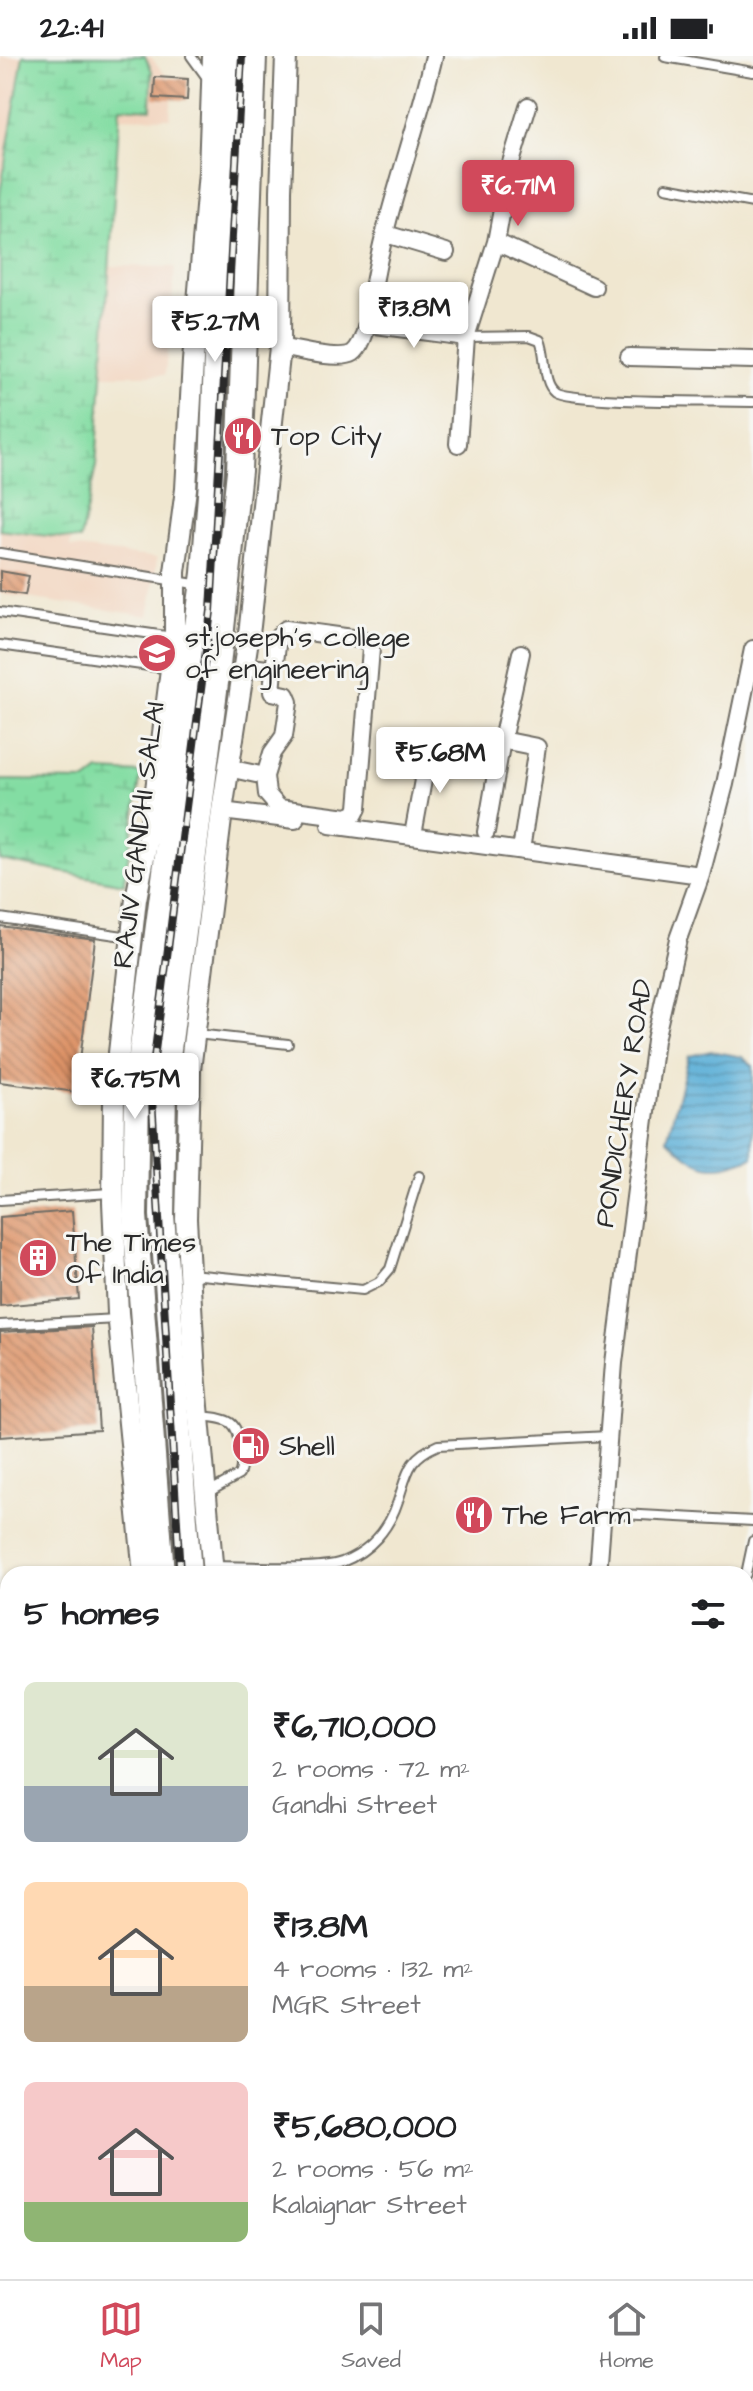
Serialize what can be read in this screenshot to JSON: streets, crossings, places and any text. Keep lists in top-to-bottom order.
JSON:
{
  "streets": {
    "main road": ["RAJIV GANDHI SALAI"],
    "street": ["PONDICHERY ROAD"]
  },
  "places": {
    "restaurant": ["Top City", "The Farm"],
    "school or university": ["st.joseph's college of engineering"],
    "building": ["The Times Of India"],
    "fuel station": ["Shell"]
  },
  "page": {
    "status": "22:41",
    "price": [
      "₹6.71M",
      "₹13.8M",
      "₹5.27M",
      "₹5.68M",
      "₹6.75M"
    ],
    "heading": "5 homes",
    "list": [
      {
        "name": "₹6,710,000",
        "note": "2 rooms · 72 m² · Gandhi Street"
      },
      {
        "name": "₹13.8M",
        "note": "4 rooms · 132 m² · MGR Street"
      },
      {
        "name": "₹5,680,000",
        "note": "2 rooms · 56 m² · Kalaignar Street"
      }
    ],
    "tabs": ["Map", "Saved", "Home"]
  }
}
